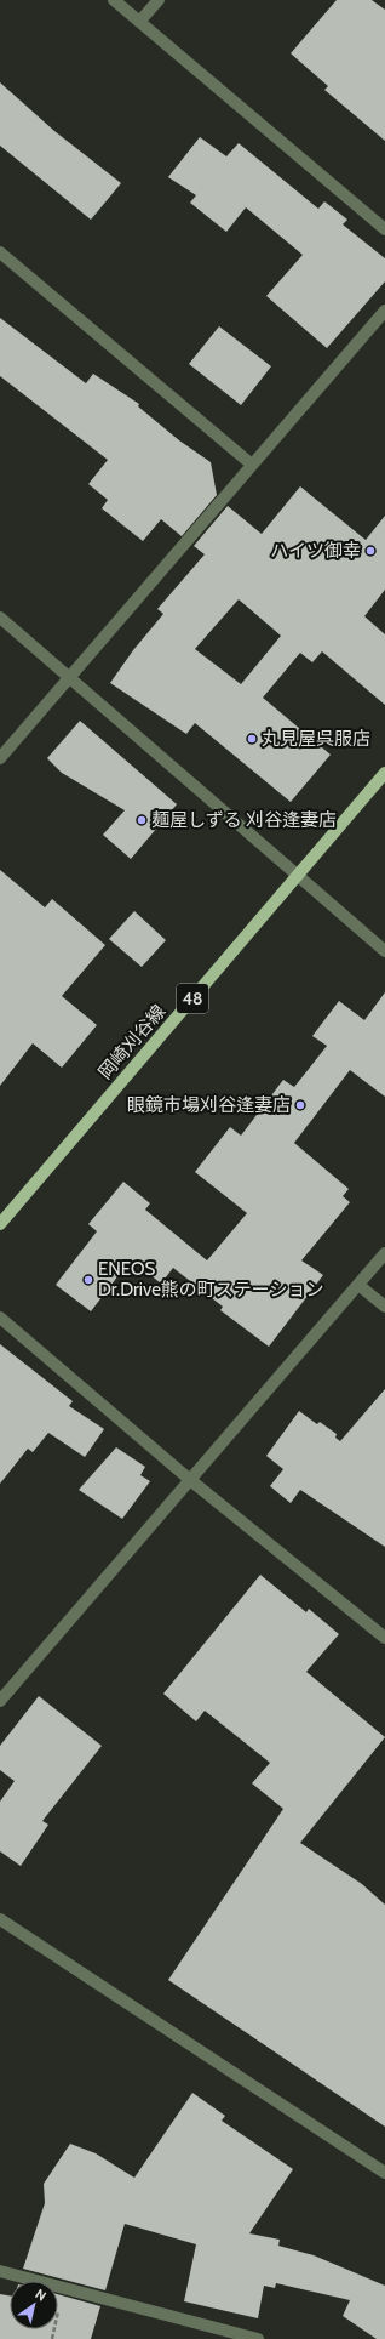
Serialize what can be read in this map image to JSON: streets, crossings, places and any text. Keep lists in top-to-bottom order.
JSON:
{
  "streets": {
    "main road": ["48", "岡崎刈谷線"]
  },
  "places": [
    "ハイツ御幸",
    "丸見屋呉服店",
    "麺屋しずる 刈谷逢妻店",
    "眼鏡市場刈谷逢妻店",
    "ENEOS Dr.Drive熊の町ステーション"
  ],
  "north": "top right"
}
